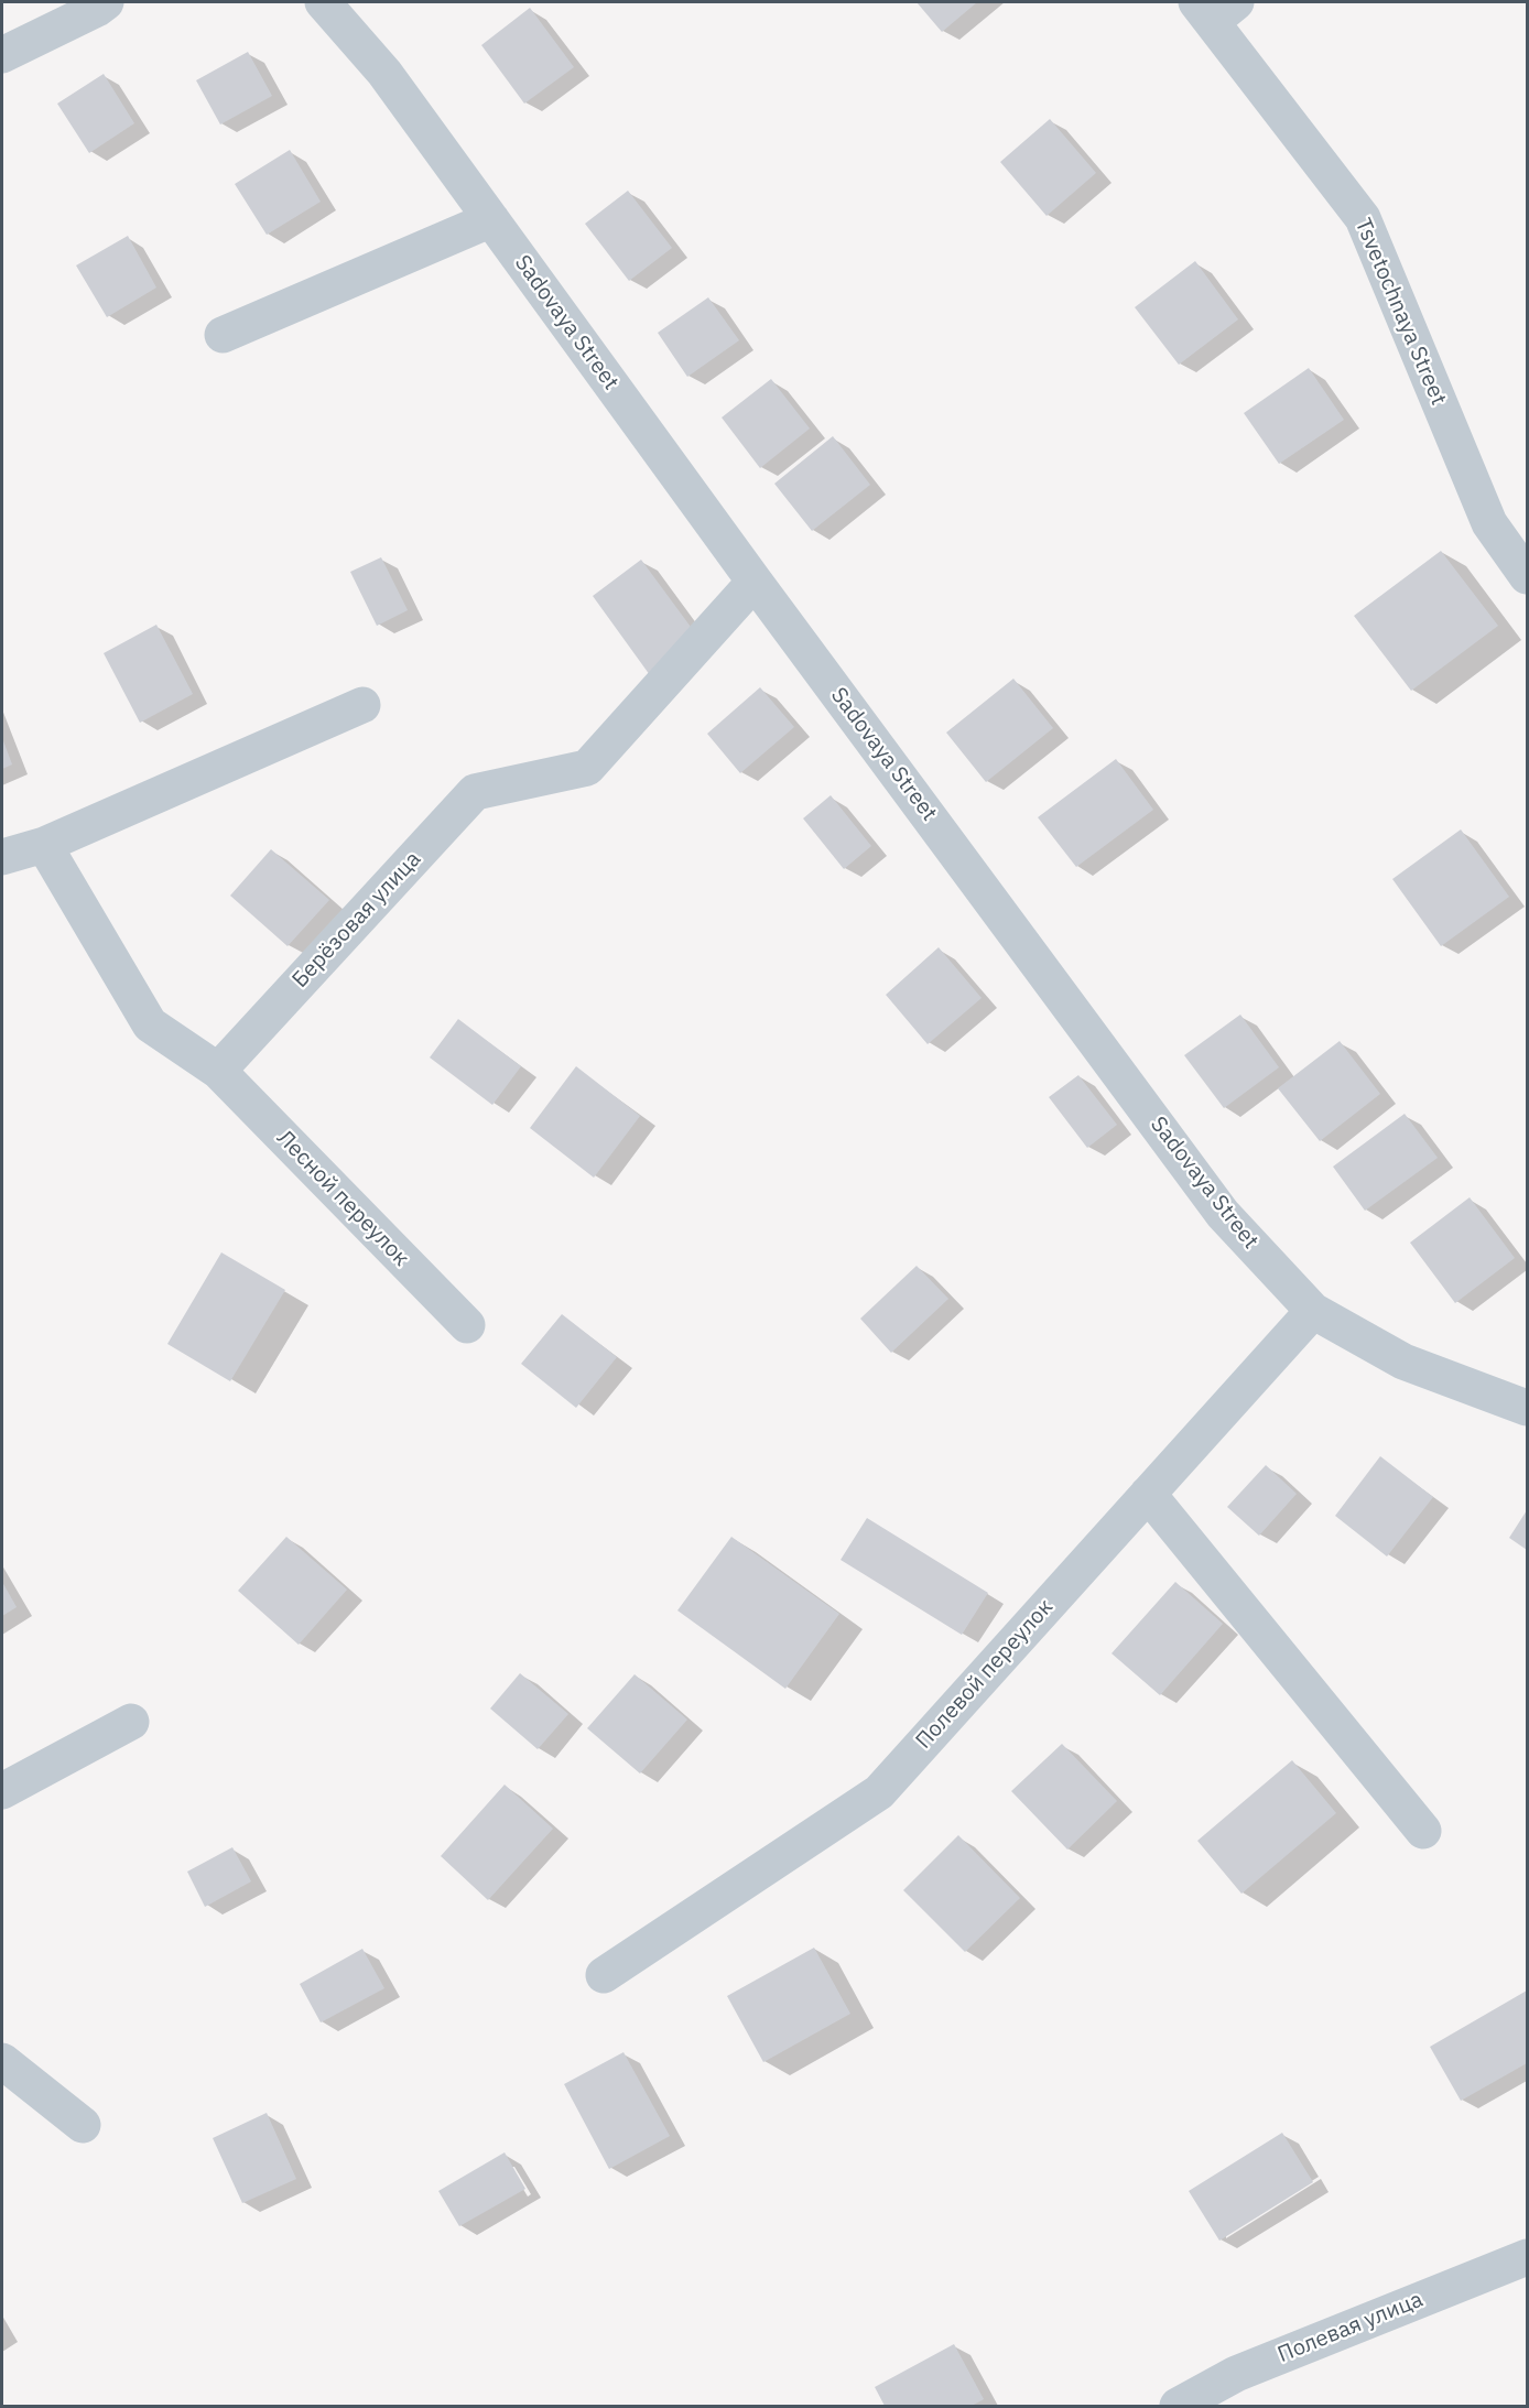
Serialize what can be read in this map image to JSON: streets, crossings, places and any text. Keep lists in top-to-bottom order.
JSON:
{
  "streets": {
    "street": [
      "Tsvetochnaya Street",
      "Sadovaya Street",
      "Берёзовая улица",
      "Лесной переулок",
      "Полевой переулок",
      "Полевая улица"
    ]
  },
  "crossings": [
    ["Sadovaya Street", "Берёзовая улица"],
    ["Sadovaya Street", "Полевой переулок"],
    ["Берёзовая улица", "Лесной переулок"]
  ]
}
